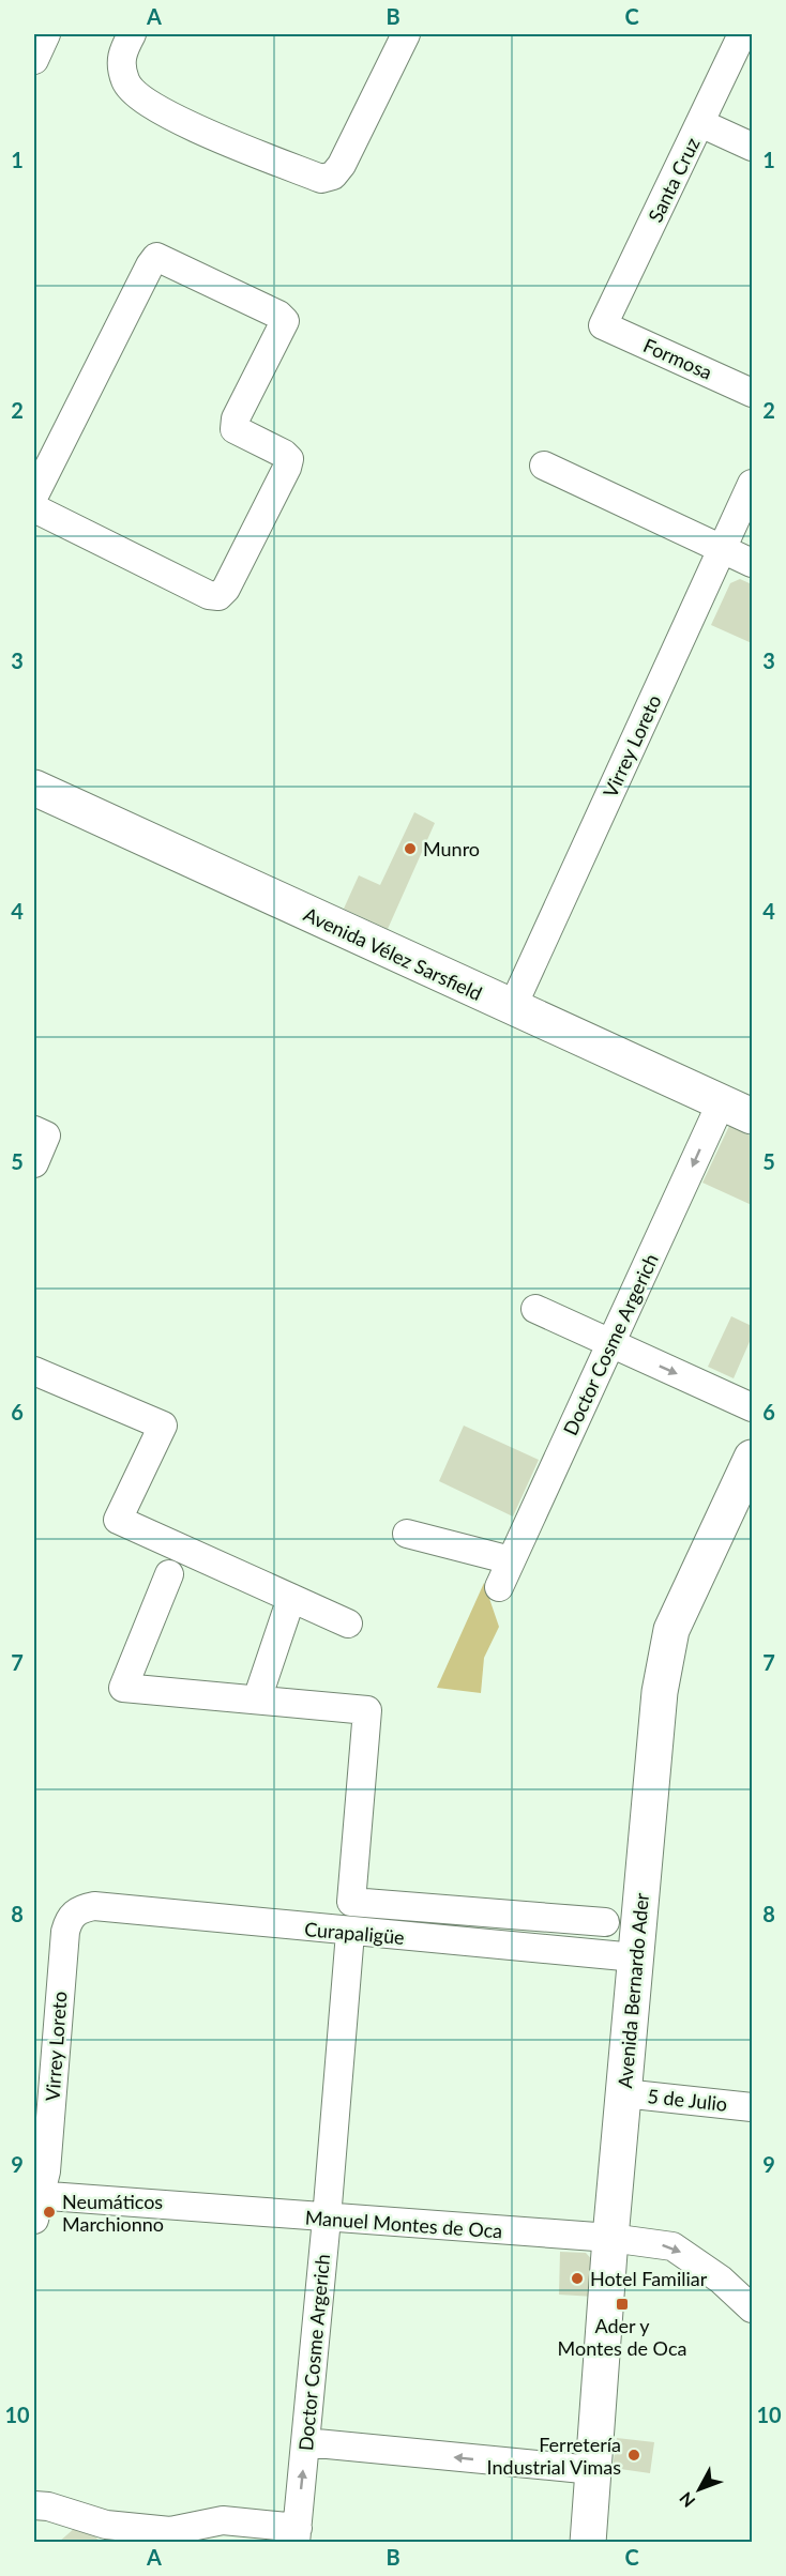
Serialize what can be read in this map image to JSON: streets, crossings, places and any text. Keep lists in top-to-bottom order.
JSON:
{
  "streets": {
    "main road": ["Avenida Vélez Sarsfield", "Avenida Bernardo Ader"],
    "street": [
      "Santa Cruz",
      "Formosa",
      "Virrey Loreto",
      "Doctor Cosme Argerich",
      "Curapaligüe",
      "5 de Julio",
      "Manuel Montes de Oca"
    ]
  },
  "crossings": [
    ["Santa Cruz", "Formosa"],
    ["Virrey Loreto", "Avenida Vélez Sarsfield"],
    ["Virrey Loreto", "Curapaligüe"],
    ["Virrey Loreto", "Manuel Montes de Oca"],
    ["Avenida Vélez Sarsfield", "Doctor Cosme Argerich"],
    ["Doctor Cosme Argerich", "Curapaligüe"],
    ["Doctor Cosme Argerich", "Manuel Montes de Oca"],
    ["Curapaligüe", "Avenida Bernardo Ader"],
    ["Avenida Bernardo Ader", "5 de Julio"],
    ["Avenida Bernardo Ader", "Manuel Montes de Oca"]
  ],
  "places": {
    "other": [
      "Munro",
      "Neumáticos Marchionno",
      "Hotel Familiar",
      "Ferretería Industrial Vimas"
    ],
    "transit": ["Ader y Montes de Oca"]
  },
  "north": "bottom left",
  "grid": {
    "columns": ["A", "B", "C"],
    "rows": [
      "1",
      "2",
      "3",
      "4",
      "5",
      "6",
      "7",
      "8",
      "9",
      "10"
    ]
  }
}
